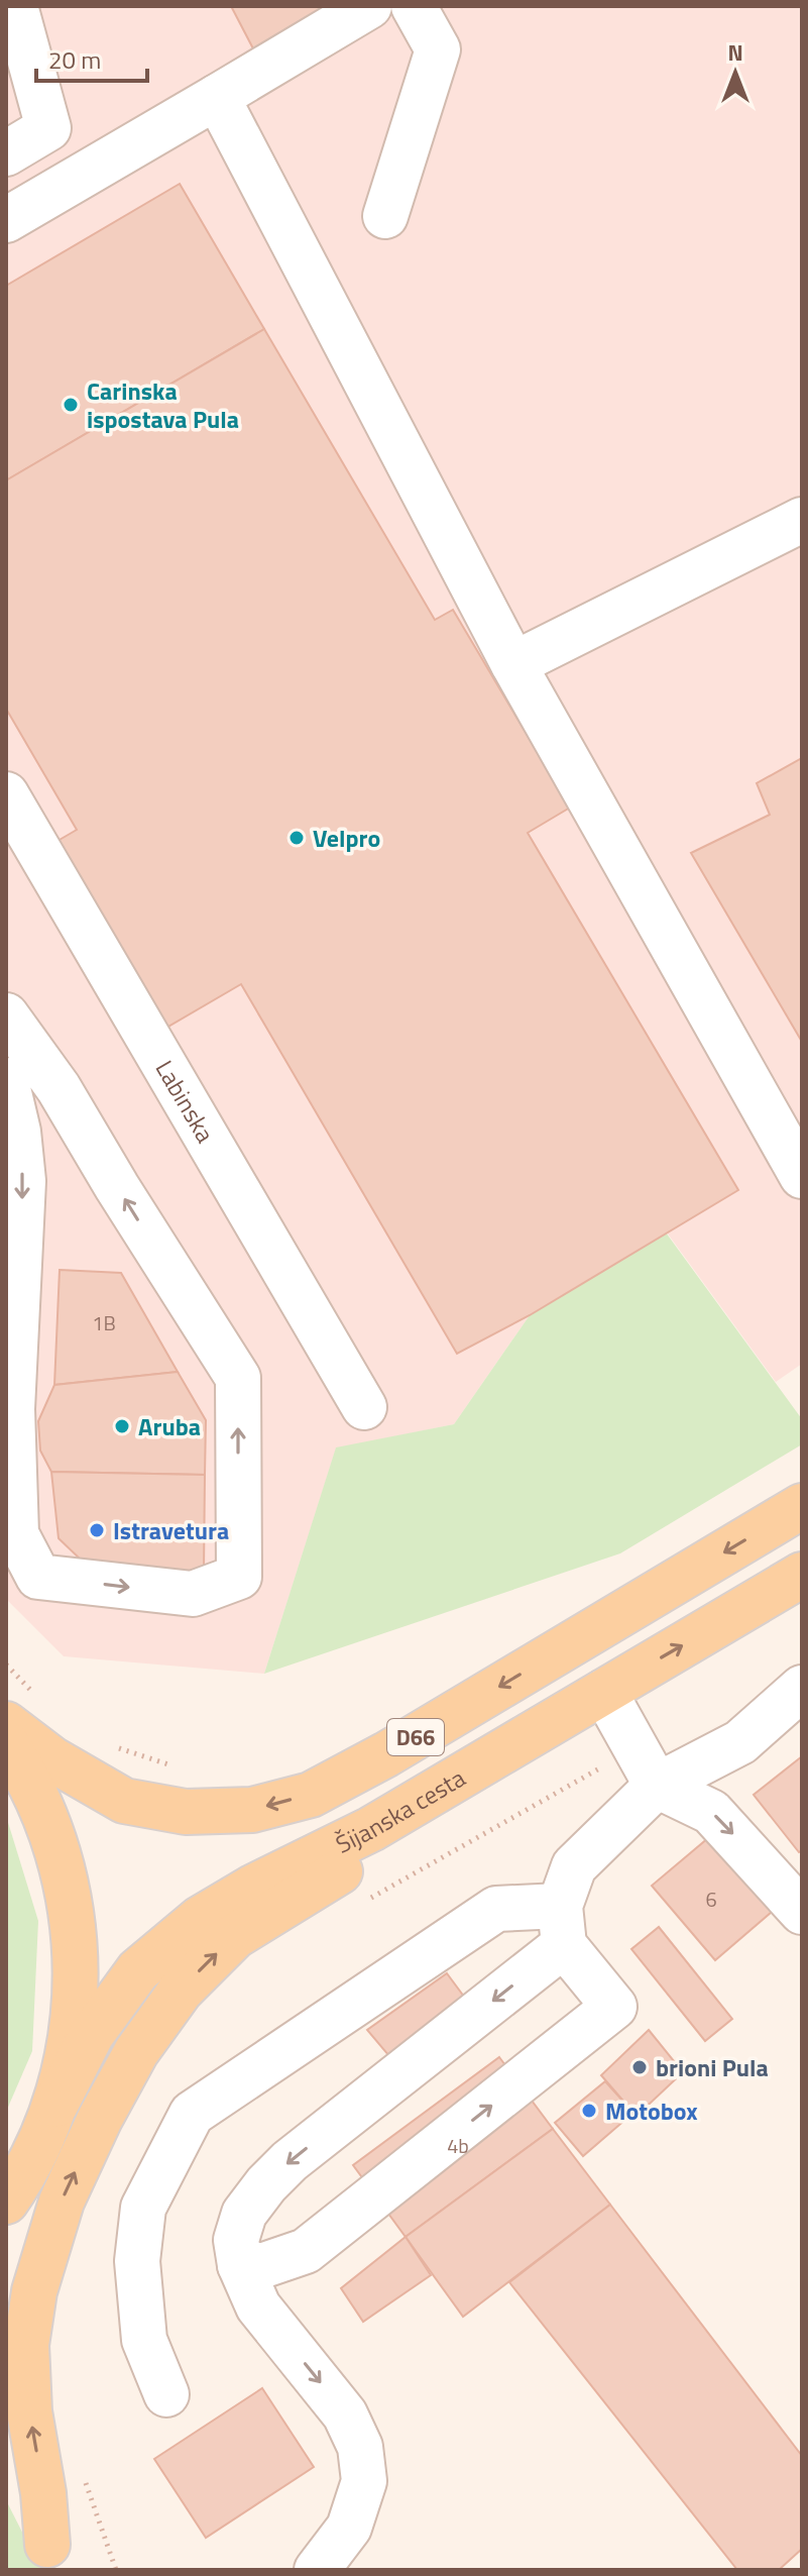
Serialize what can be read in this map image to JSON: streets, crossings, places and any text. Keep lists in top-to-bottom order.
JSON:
{
  "streets": {
    "main road": ["D66", "Šijanska cesta"],
    "street": ["Labinska"]
  },
  "crossings": [
    ["D66", "Šijanska cesta"]
  ],
  "places": [
    "Carinska ispostava Pula",
    "Velpro",
    "Aruba",
    "Istravetura",
    "brioni Pula",
    "Motobox"
  ],
  "house_numbers": ["1B", "6", "4b"],
  "scale_bar": "20 m",
  "north": "top"
}
